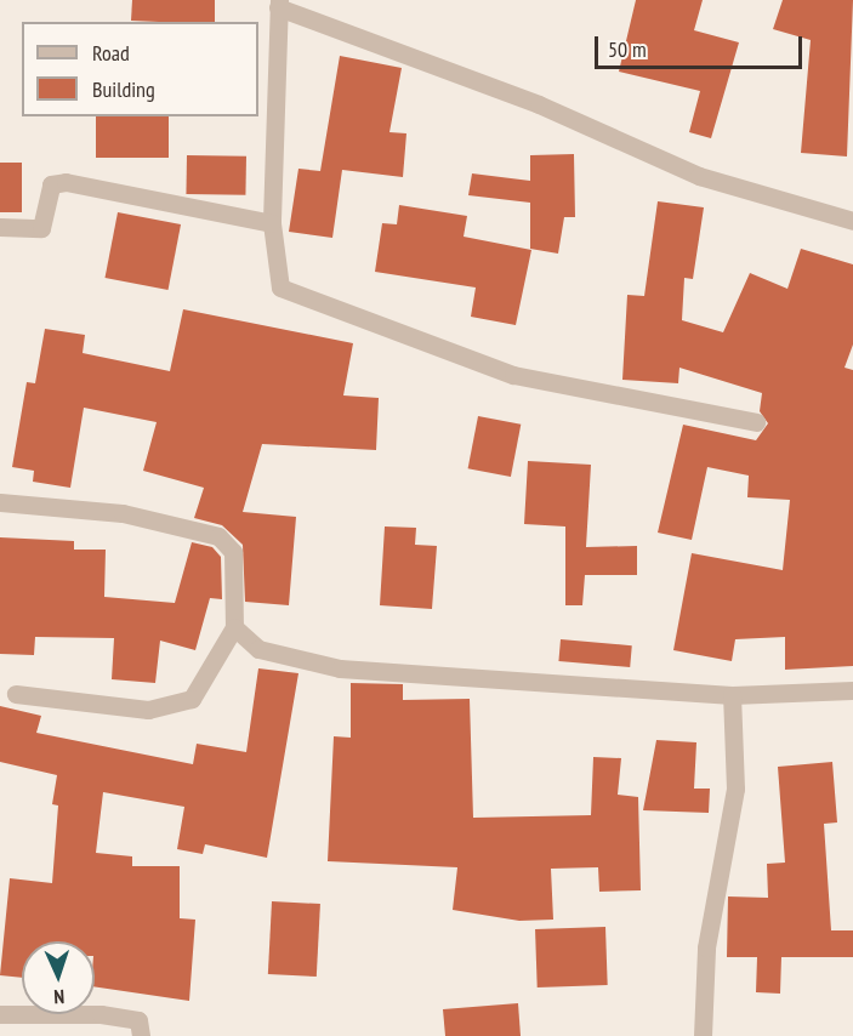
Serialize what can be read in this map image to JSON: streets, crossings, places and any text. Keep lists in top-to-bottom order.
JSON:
{
  "legend": ["Road", "Building"],
  "scale_bar": "50 m",
  "north": "bottom"
}
